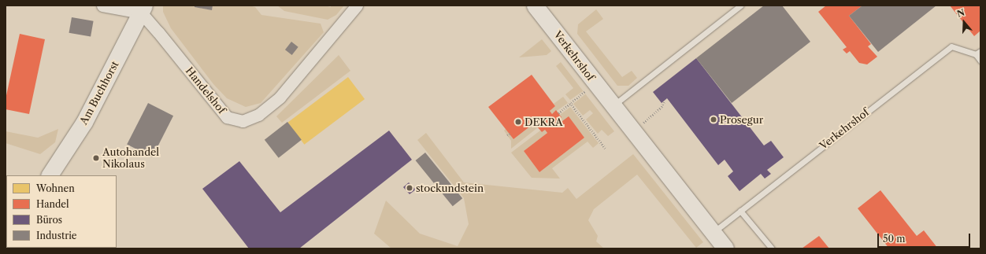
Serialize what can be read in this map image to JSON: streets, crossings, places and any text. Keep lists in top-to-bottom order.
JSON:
{
  "streets": {
    "main road": ["Verkehrshof", "Am Buchhorst"],
    "street": ["Handelshof"]
  },
  "crossings": [
    ["Handelshof", "Am Buchhorst"]
  ],
  "places": [
    "Prosegur",
    "DEKRA",
    "Autohandel Nikolaus",
    "stockundstein"
  ],
  "legend": [
    "Wohnen",
    "Handel",
    "Büros",
    "Industrie"
  ],
  "scale_bar": "50 m",
  "north": "top"
}
